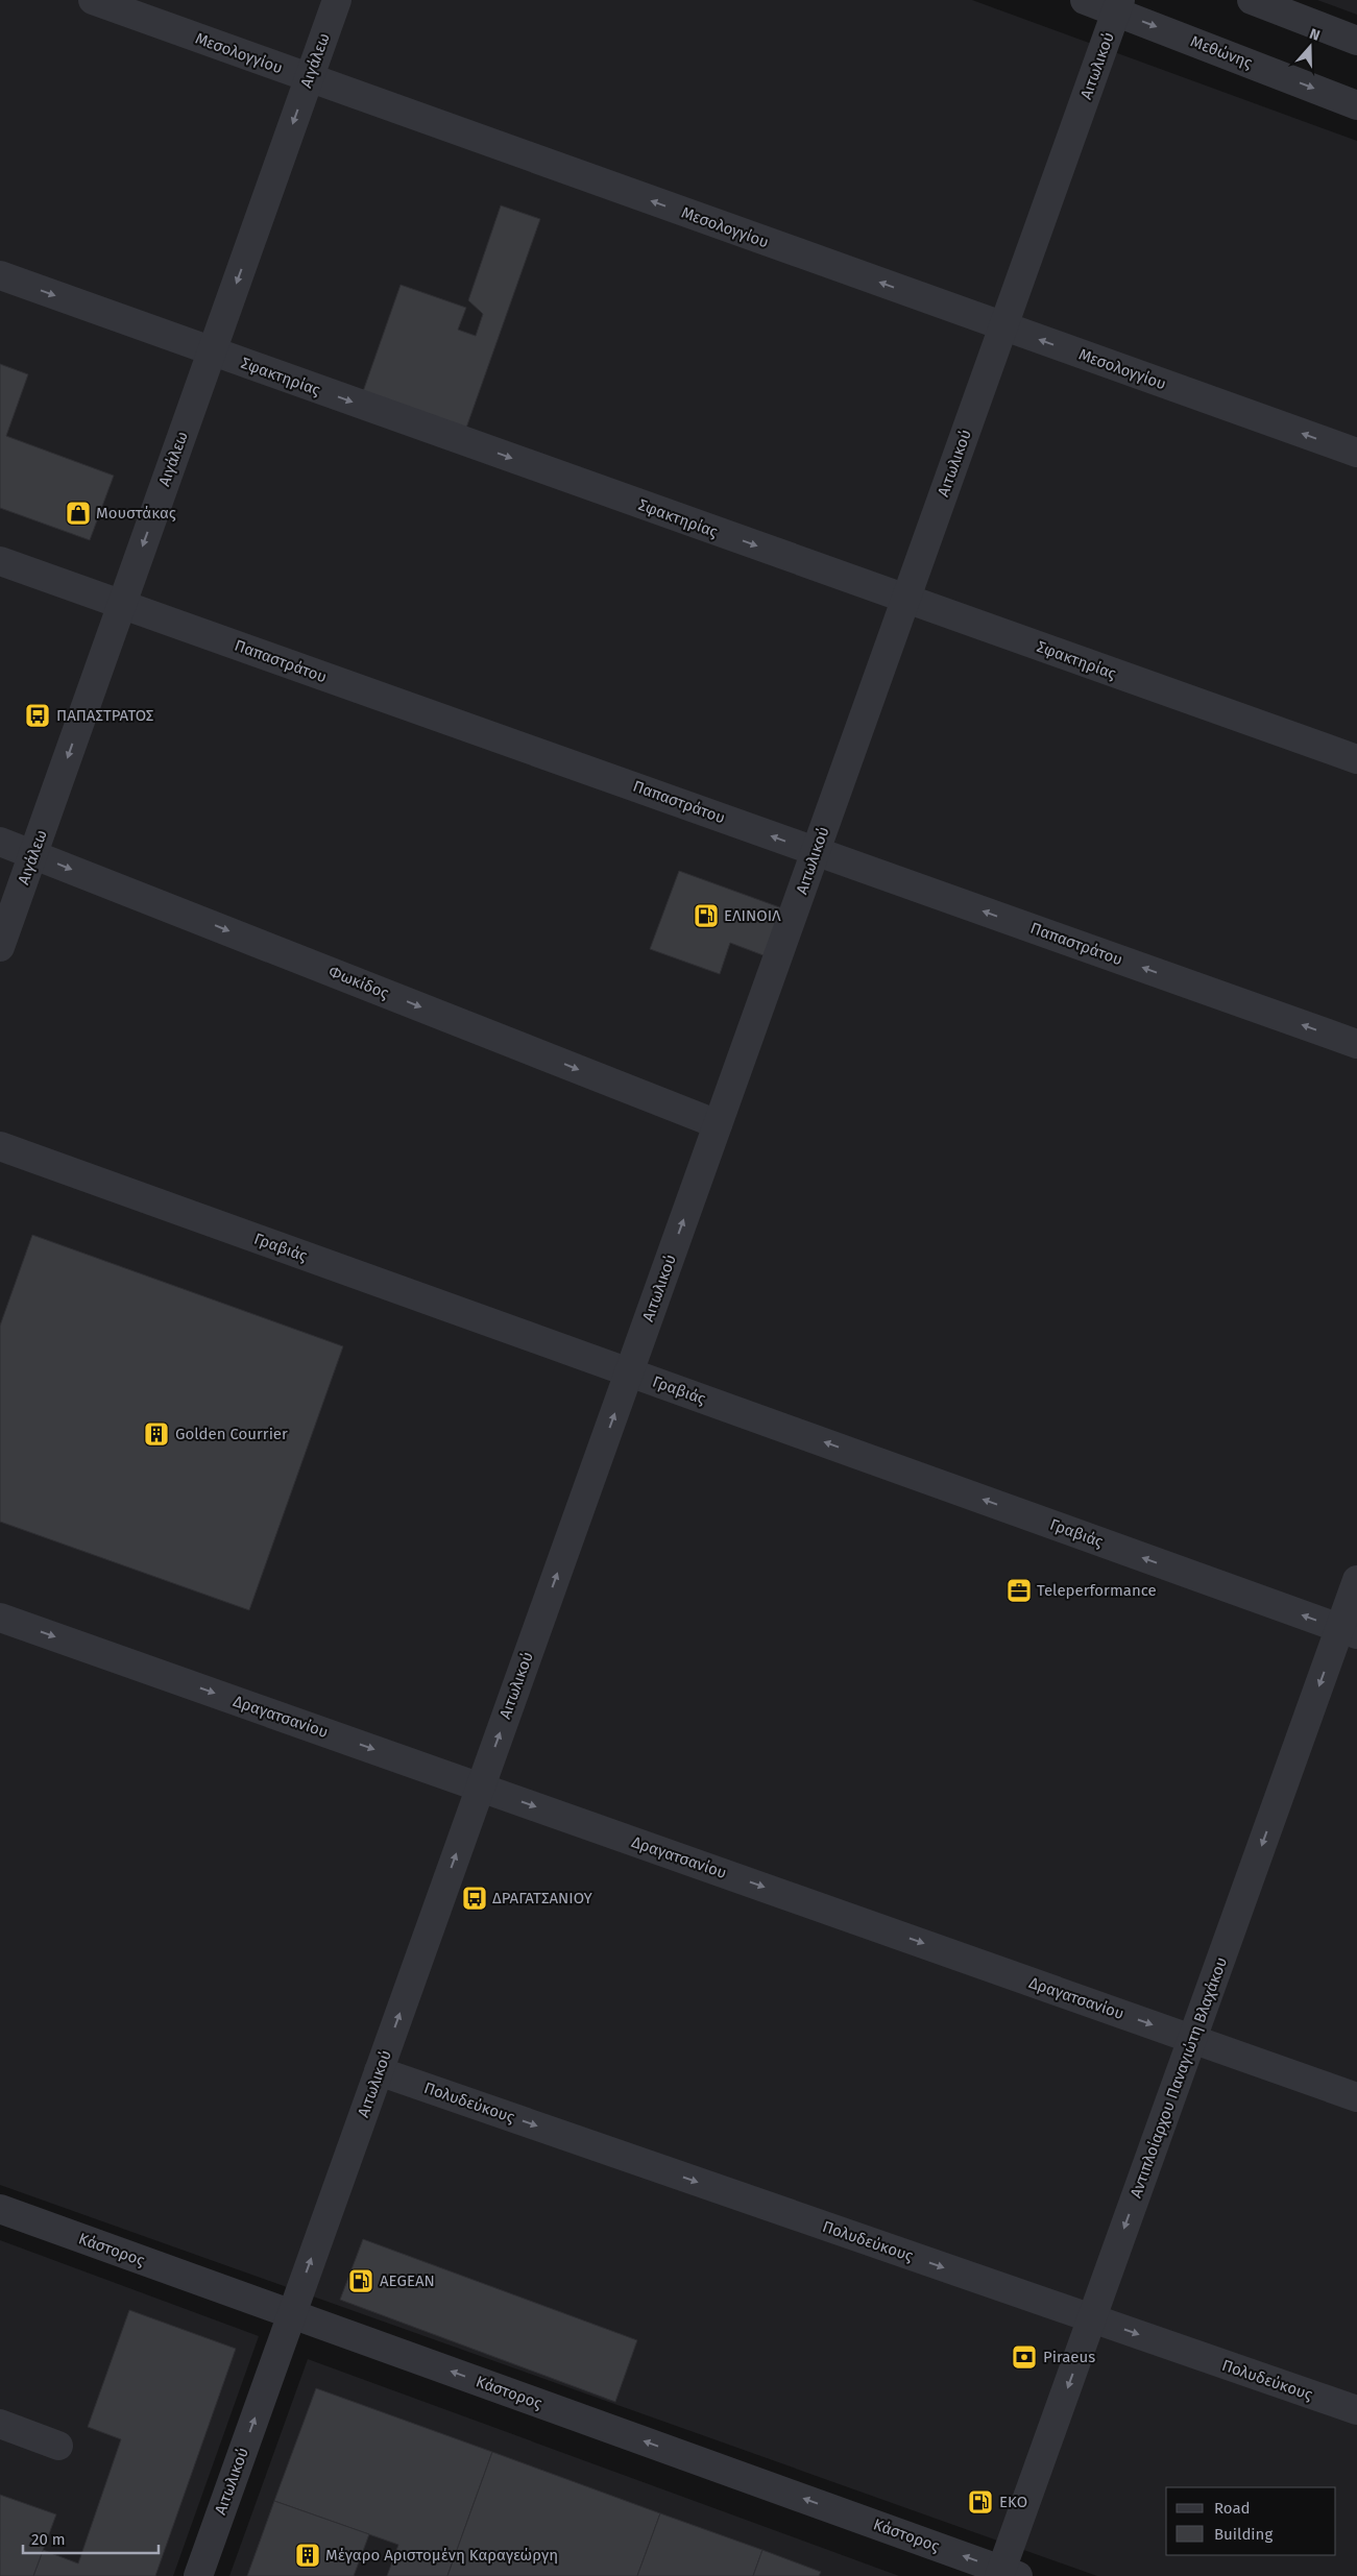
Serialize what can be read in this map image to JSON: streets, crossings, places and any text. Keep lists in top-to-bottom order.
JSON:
{
  "streets": {
    "street": [
      "Μεθώνης",
      "Μεσολογγίου",
      "Αιγάλεω",
      "Αιτωλικού",
      "Σφακτηρίας",
      "Παπαστράτου",
      "Φωκίδος",
      "Γραβιάς",
      "Δραγατσανίου",
      "Αντιπλοίαρχου Παναγιώτη Βλαχάκου",
      "Πολυδεύκους",
      "Κάστορος"
    ]
  },
  "crossings": [
    ["Μεθώνης", "Αιτωλικού"],
    ["Μεσολογγίου", "Αιγάλεω"],
    ["Μεσολογγίου", "Αιτωλικού"],
    ["Αιγάλεω", "Σφακτηρίας"],
    ["Αιγάλεω", "Παπαστράτου"],
    ["Αιγάλεω", "Φωκίδος"],
    ["Αιτωλικού", "Σφακτηρίας"],
    ["Αιτωλικού", "Παπαστράτου"],
    ["Αιτωλικού", "Φωκίδος"],
    ["Αιτωλικού", "Γραβιάς"],
    ["Αιτωλικού", "Δραγατσανίου"],
    ["Αιτωλικού", "Πολυδεύκους"],
    ["Αιτωλικού", "Κάστορος"],
    ["Γραβιάς", "Αντιπλοίαρχου Παναγιώτη Βλαχάκου"],
    ["Δραγατσανίου", "Αντιπλοίαρχου Παναγιώτη Βλαχάκου"],
    ["Αντιπλοίαρχου Παναγιώτη Βλαχάκου", "Πολυδεύκους"],
    ["Αντιπλοίαρχου Παναγιώτη Βλαχάκου", "Κάστορος"]
  ],
  "one_way": [
    "Μεσολογγίου",
    "Αιγάλεω",
    "Αιτωλικού",
    "Σφακτηρίας",
    "Παπαστράτου",
    "Φωκίδος",
    "Γραβιάς",
    "Δραγατσανίου",
    "Αντιπλοίαρχου Παναγιώτη Βλαχάκου",
    "Πολυδεύκους",
    "Κάστορος"
  ],
  "places": {
    "shop": ["Μουστάκας"],
    "bus stop": ["ΠΑΠΑΣΤΡΑΤΟΣ", "ΔΡΑΓΑΤΣΑΝΙΟΥ"],
    "fuel station": ["ΕΛΙΝΟΙΛ", "AEGEAN", "EKO"],
    "building": ["Golden Courrier", "Μέγαρο Αριστομένη Καραγεώργη"],
    "office": ["Teleperformance"],
    "bank": ["Piraeus"]
  },
  "legend": ["Road", "Building"],
  "scale_bar": "20 m",
  "north": "top"
}
